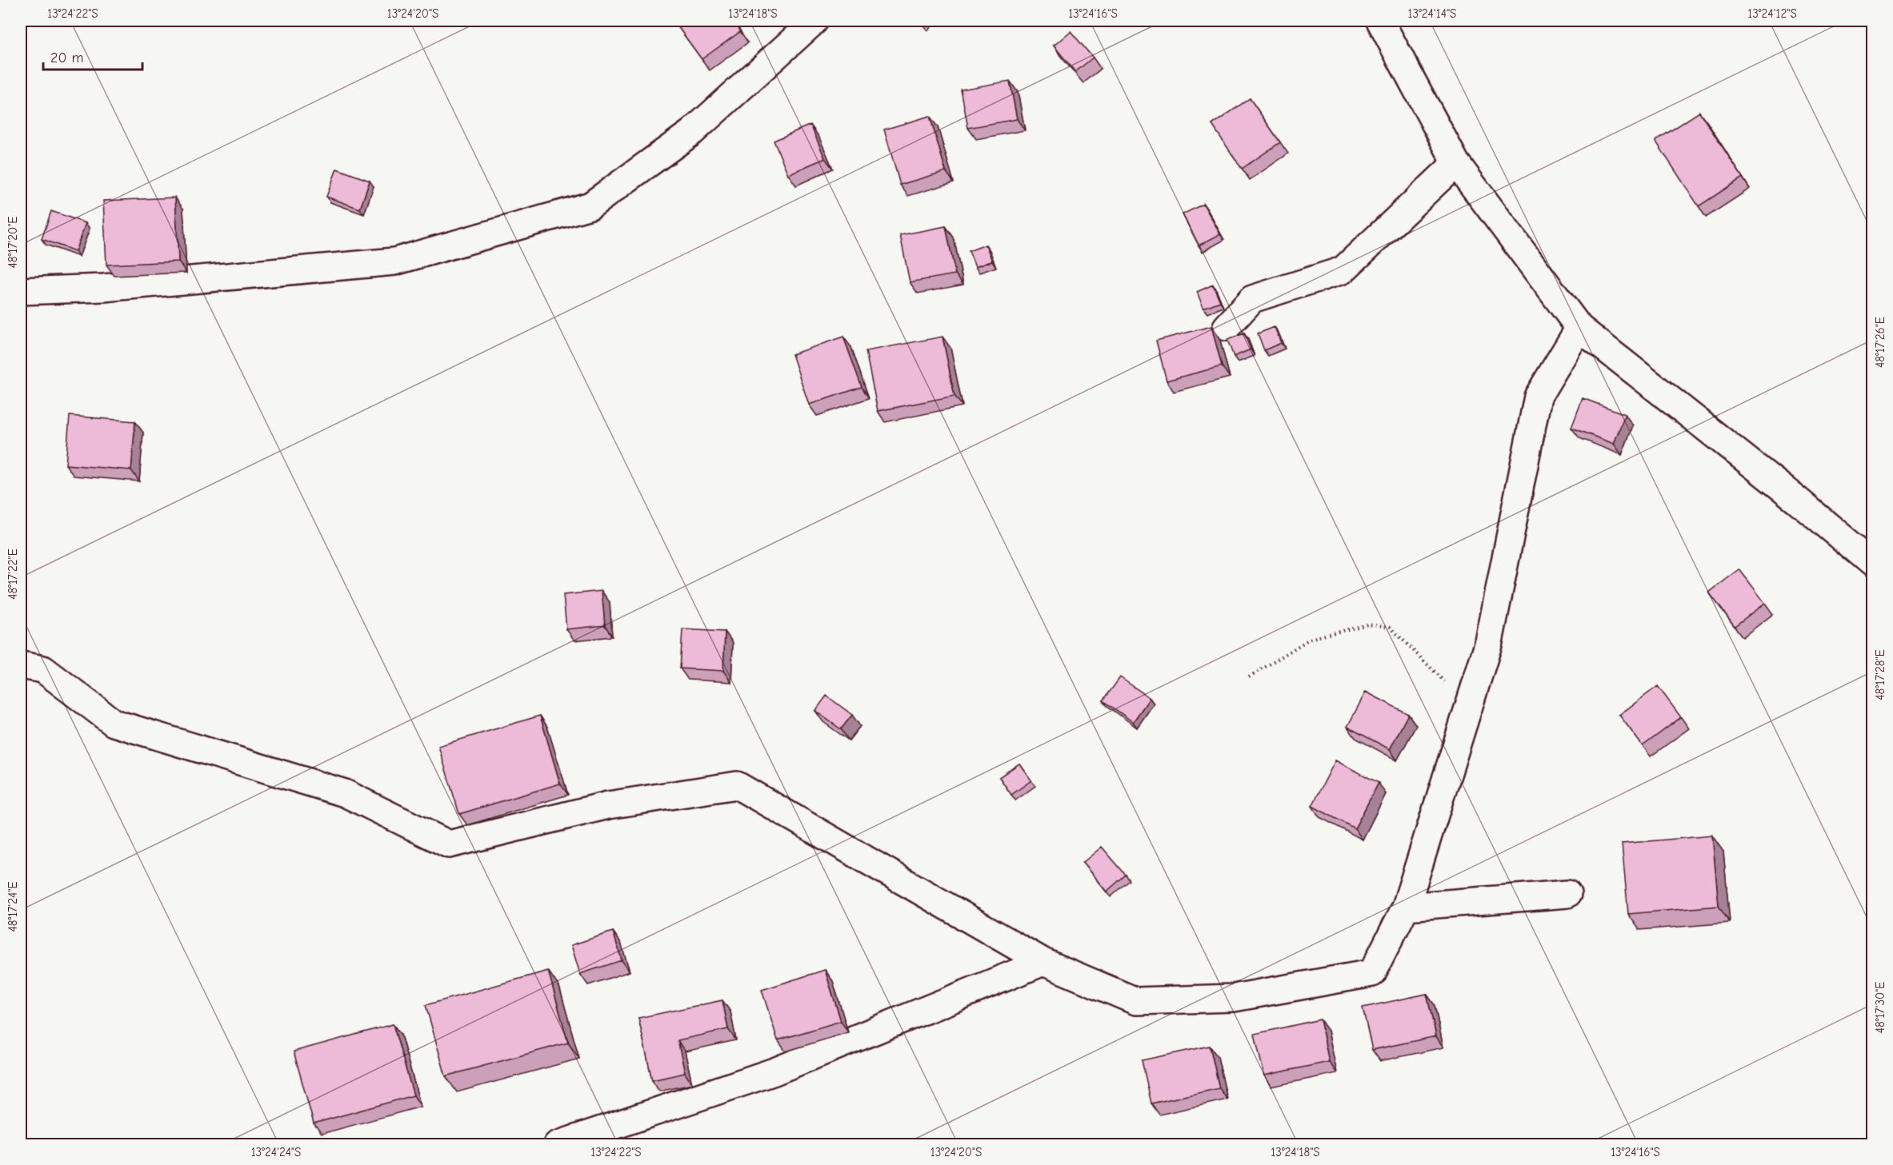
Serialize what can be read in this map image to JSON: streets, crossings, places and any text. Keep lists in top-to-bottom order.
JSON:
{
  "scale_bar": "20 m",
  "coordinates": [
    "13°24'22\"S",
    "13°24'20\"S",
    "13°24'18\"S",
    "13°24'16\"S",
    "13°24'14\"S",
    "13°24'12\"S",
    "48°17'20\"E",
    "48°17'26\"E",
    "48°17'22\"E",
    "48°17'28\"E",
    "48°17'24\"E",
    "48°17'30\"E",
    "13°24'24\"S"
  ]
}
